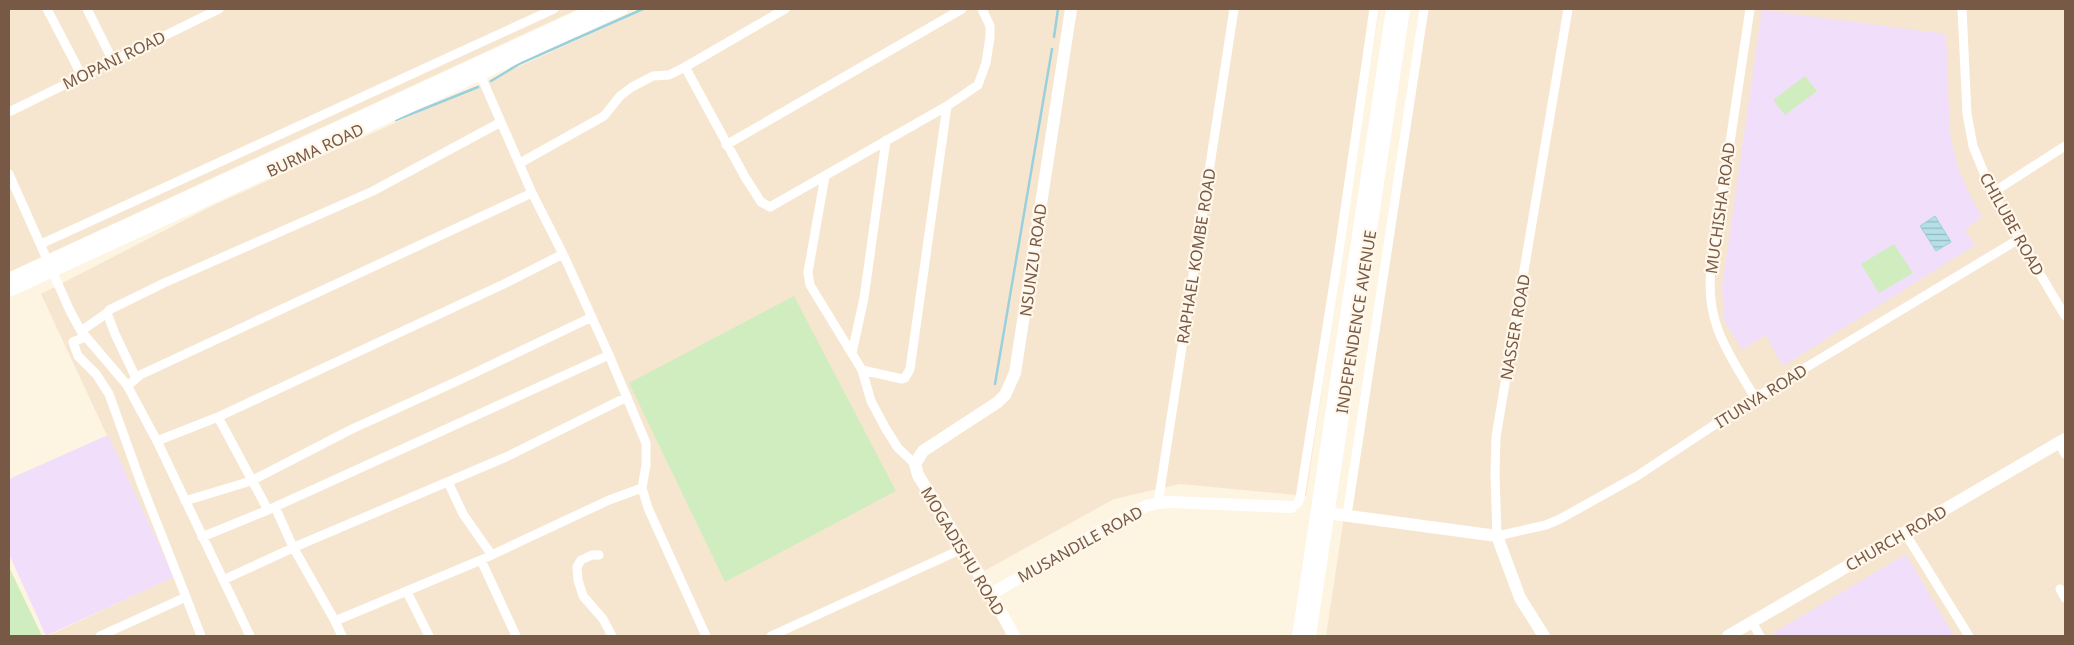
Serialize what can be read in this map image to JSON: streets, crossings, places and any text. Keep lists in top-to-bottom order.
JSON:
{
  "streets": {
    "main road": [
      "BURMA ROAD",
      "NSUNZU ROAD",
      "INDEPENDENCE AVENUE",
      "NASSER ROAD",
      "CHURCH ROAD",
      "MUSANDILE ROAD",
      "MOGADISHU ROAD"
    ],
    "street": [
      "MOPANI ROAD",
      "MUCHISHA ROAD",
      "CHILUBE ROAD",
      "RAPHAEL KOMBE ROAD",
      "ITUNYA ROAD"
    ]
  },
  "crossings": [
    ["MUCHISHA ROAD", "ITUNYA ROAD"],
    ["CHILUBE ROAD", "ITUNYA ROAD"],
    ["RAPHAEL KOMBE ROAD", "MUSANDILE ROAD"],
    ["NSUNZU ROAD", "MOGADISHU ROAD"],
    ["NASSER ROAD", "ITUNYA ROAD"],
    ["MUSANDILE ROAD", "MOGADISHU ROAD"]
  ]
}
